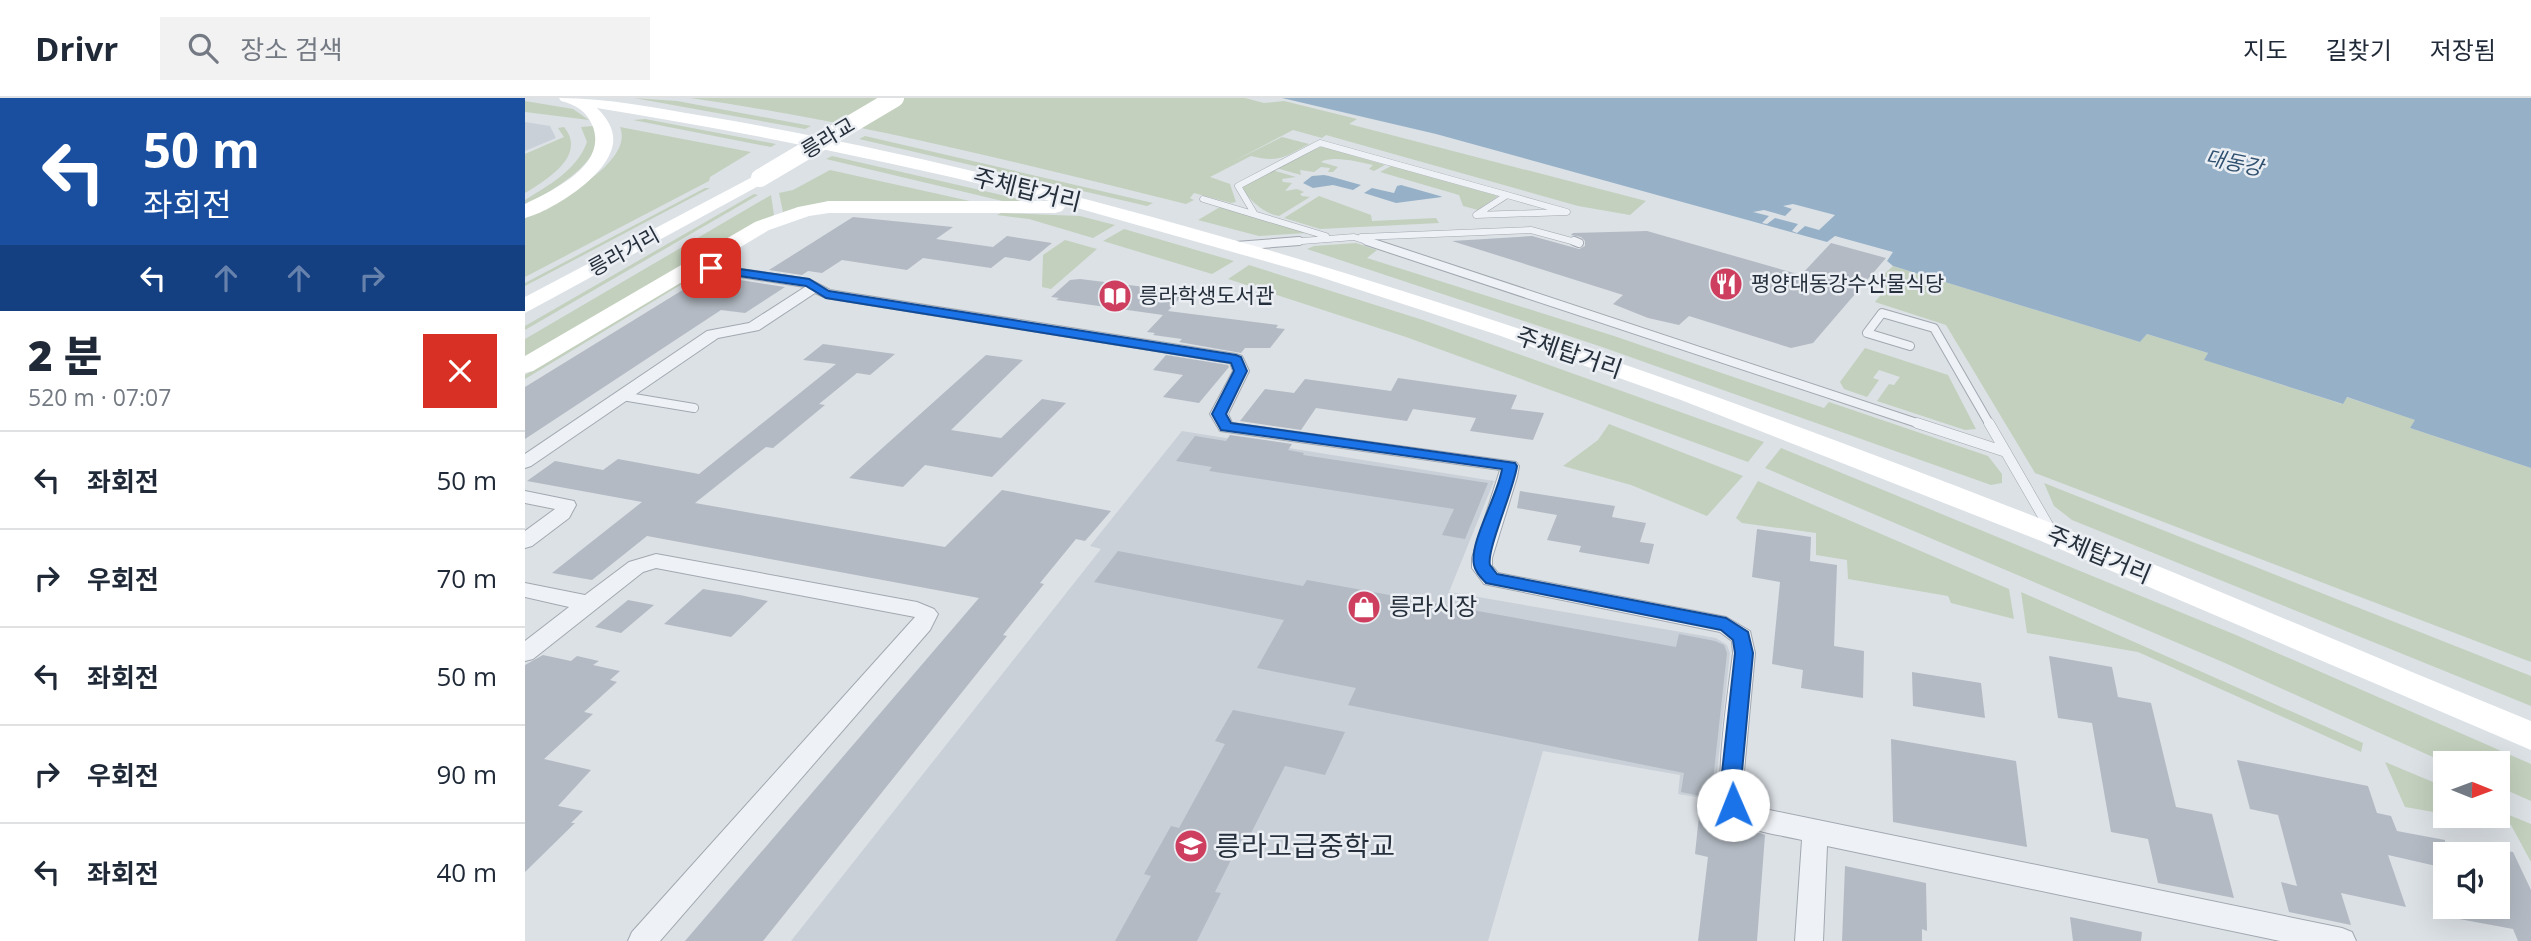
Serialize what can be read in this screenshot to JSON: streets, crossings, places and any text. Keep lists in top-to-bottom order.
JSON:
{
  "streets": {
    "main road": ["릉라교", "주체탑거리", "릉라거리"]
  },
  "crossings": [
    ["릉라교", "릉라거리"]
  ],
  "water": ["대동강"],
  "places": {
    "restaurant": ["평양대동강수산물식당"],
    "library": ["릉라학생도서관"],
    "shop": ["릉라시장"],
    "school or university": ["릉라고급중학교"]
  },
  "north": "right",
  "page": {
    "header": "Drivr",
    "search": "장소 검색",
    "nav": ["지도", "길찾기", "저장됨"],
    "turn": ["50 m", "좌회전"],
    "heading": ["2 분", "520 m · 07:07"],
    "list": [
      {
        "name": "좌회전",
        "value": "50 m"
      },
      {
        "name": "우회전",
        "value": "70 m"
      },
      {
        "name": "좌회전",
        "value": "50 m"
      },
      {
        "name": "우회전",
        "value": "90 m"
      },
      {
        "name": "좌회전",
        "value": "40 m"
      }
    ]
  }
}
